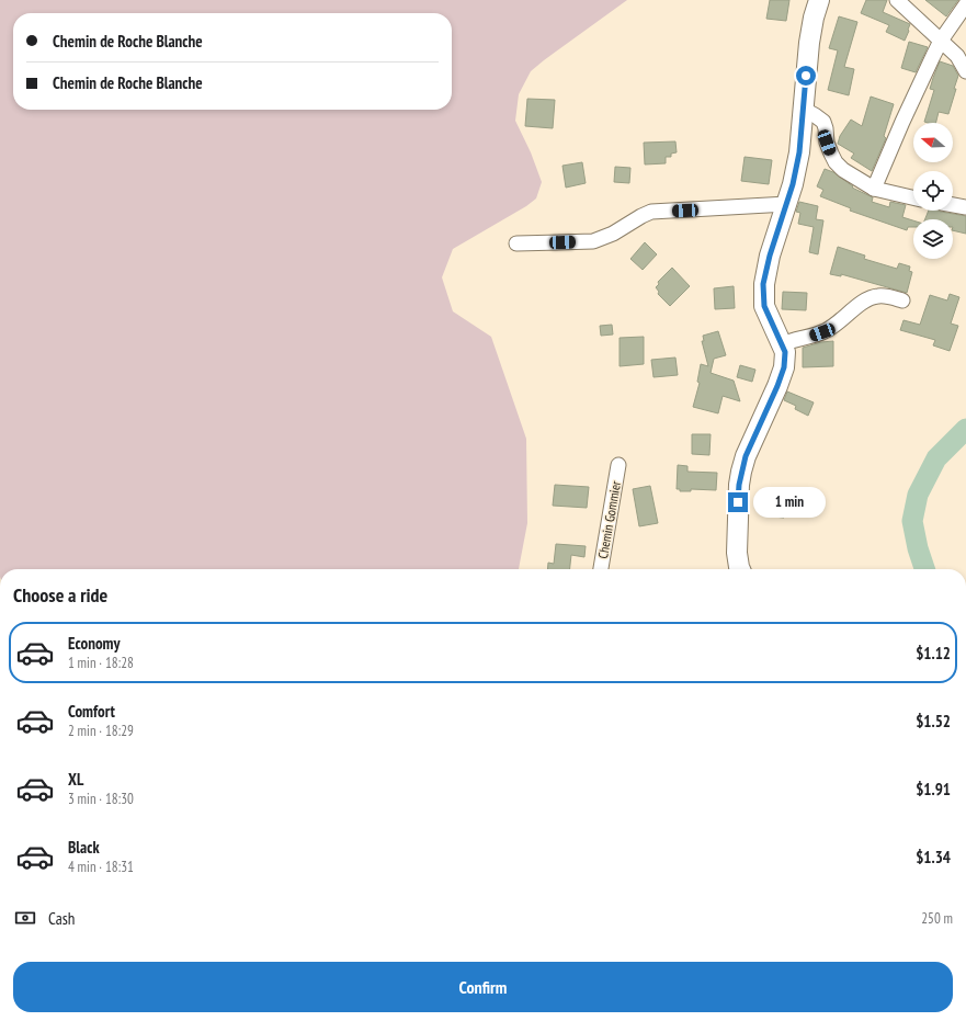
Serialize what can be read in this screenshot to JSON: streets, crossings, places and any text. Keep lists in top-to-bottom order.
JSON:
{
  "streets": {
    "street": ["Chemin Gommier"]
  },
  "north": "left",
  "page": {
    "banner": ["Chemin de Roche Blanche", "Chemin de Roche Blanche"],
    "bubble": "1 min",
    "heading": "Choose a ride",
    "list": [
      {
        "name": "Economy",
        "note": "1 min · 18:28",
        "value": "$1.12"
      },
      {
        "name": "Comfort",
        "note": "2 min · 18:29",
        "value": "$1.52"
      },
      {
        "name": "XL",
        "note": "3 min · 18:30",
        "value": "$1.91"
      },
      {
        "name": "Black",
        "note": "4 min · 18:31",
        "value": "$1.34"
      }
    ],
    "pay": ["Cash", "250 m"],
    "buttons": "Confirm"
  }
}
